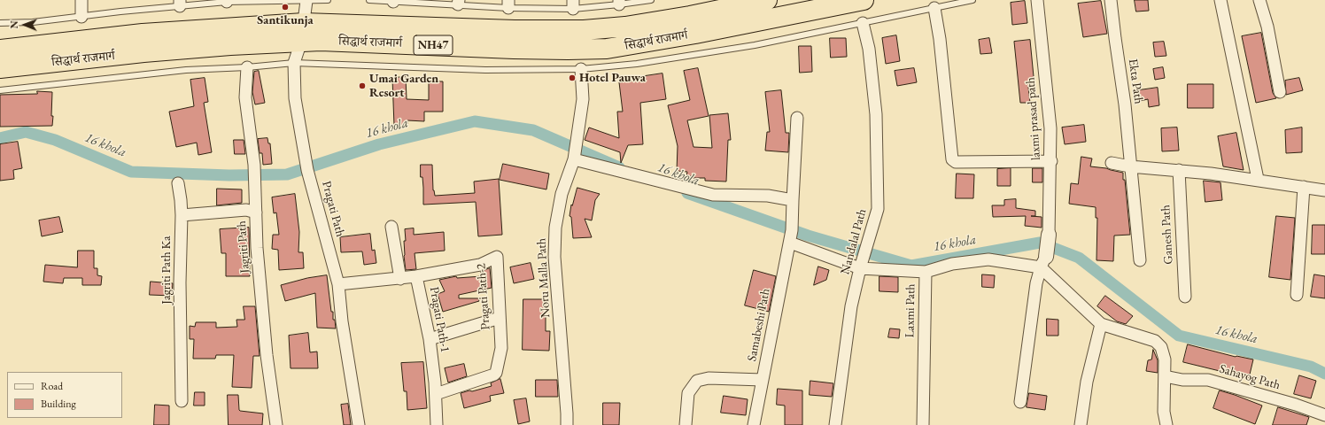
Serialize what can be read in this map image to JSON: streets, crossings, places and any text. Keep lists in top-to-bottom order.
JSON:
{
  "streets": {
    "highway": ["सिद्धार्थ राजमार्ग", "NH47"],
    "street": [
      "Ekta Path",
      "laxmi prasad path",
      "Pragati Path",
      "Ganesh Path",
      "Nandalal Path",
      "Jagriti Path",
      "Jagriti Path Ka",
      "Noru Malla Path",
      "Pragati Path-2",
      "Laxmi Path",
      "Pragati Path-1",
      "Samabeshi Path",
      "Sahayog Path"
    ]
  },
  "crossings": [
    ["सिद्धार्थ राजमार्ग", "Pragati Path"],
    ["Pragati Path", "Pragati Path-1"],
    ["Pragati Path-2", "Pragati Path-1"]
  ],
  "water": ["16 khola"],
  "places": ["Santikunja", "Hotel Pauwa", "Umai Garden Resort"],
  "legend": ["Road", "Building"],
  "north": "left"
}
